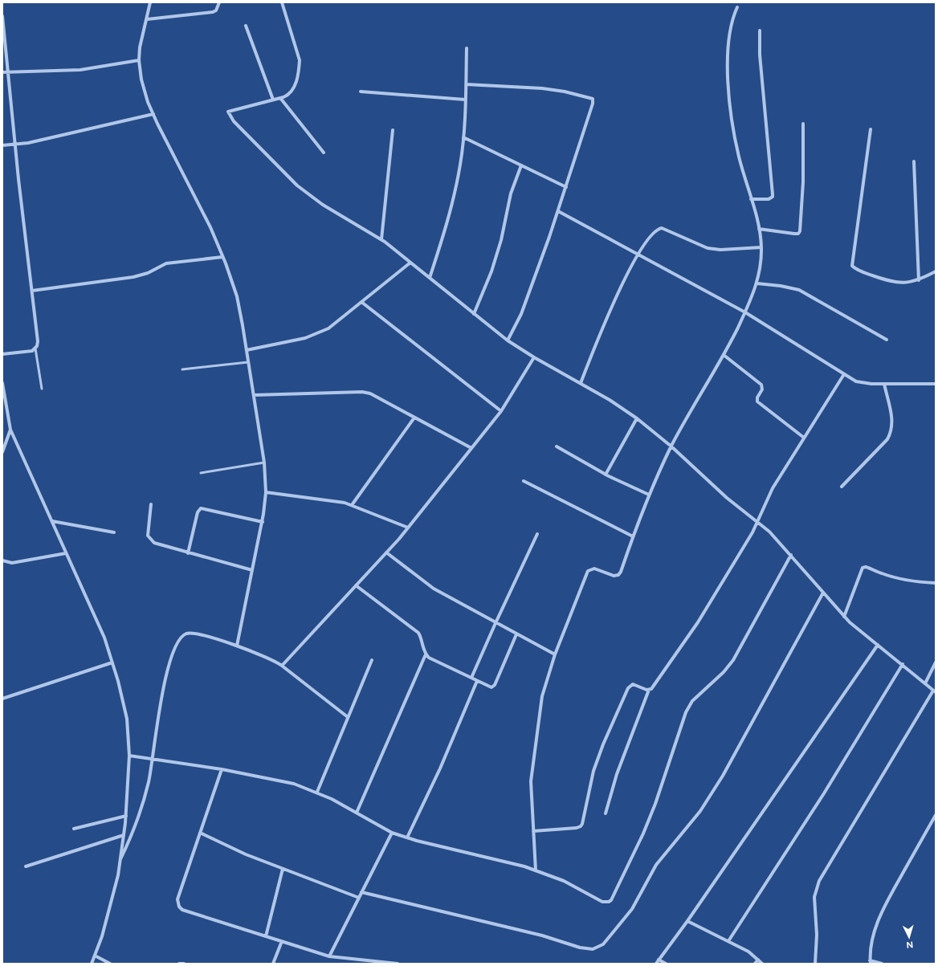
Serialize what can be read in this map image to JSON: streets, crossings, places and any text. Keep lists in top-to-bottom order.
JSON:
{
  "north": "bottom"
}
